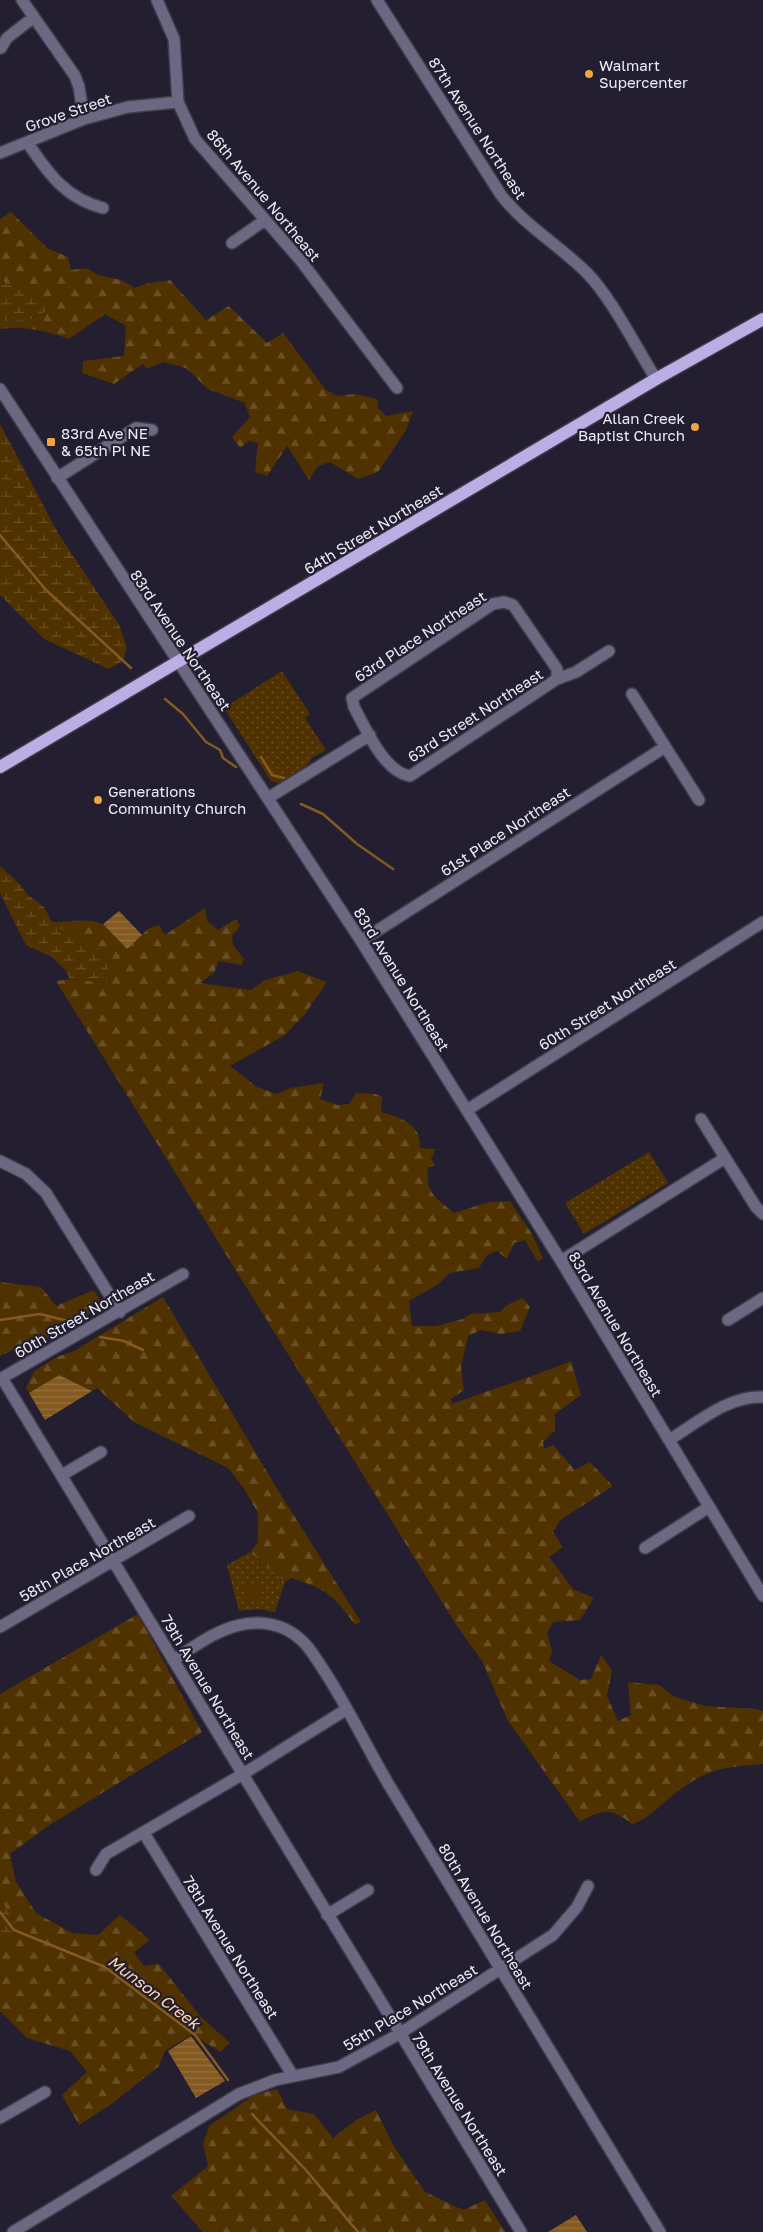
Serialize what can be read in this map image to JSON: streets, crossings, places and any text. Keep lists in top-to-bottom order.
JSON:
{
  "streets": {
    "main road": ["64th Street Northeast"],
    "street": [
      "Grove Street",
      "87th Avenue Northeast",
      "86th Avenue Northeast",
      "63rd Place Northeast",
      "83rd Avenue Northeast",
      "63rd Street Northeast",
      "61st Place Northeast",
      "60th Street Northeast",
      "58th Place Northeast",
      "79th Avenue Northeast",
      "80th Avenue Northeast",
      "78th Avenue Northeast",
      "55th Place Northeast"
    ]
  },
  "crossings": [
    ["Grove Street", "86th Avenue Northeast"],
    ["87th Avenue Northeast", "64th Street Northeast"],
    ["64th Street Northeast", "83rd Avenue Northeast"],
    ["63rd Place Northeast", "63rd Street Northeast"],
    ["83rd Avenue Northeast", "61st Place Northeast"],
    ["83rd Avenue Northeast", "60th Street Northeast"],
    ["60th Street Northeast", "79th Avenue Northeast"],
    ["58th Place Northeast", "79th Avenue Northeast"],
    ["79th Avenue Northeast", "80th Avenue Northeast"],
    ["79th Avenue Northeast", "55th Place Northeast"],
    ["80th Avenue Northeast", "55th Place Northeast"],
    ["78th Avenue Northeast", "55th Place Northeast"]
  ],
  "water": ["Munson Creek"],
  "places": {
    "other": ["Walmart Supercenter", "Allan Creek Baptist Church", "Generations Community Church"],
    "transit": ["83rd Ave NE & 65th Pl NE"]
  }
}
